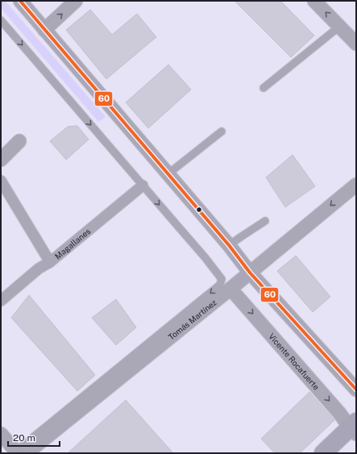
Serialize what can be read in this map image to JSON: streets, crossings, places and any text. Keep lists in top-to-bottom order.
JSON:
{
  "streets": {
    "street": ["Magallanes", "Tomás Martínez", "Vicente Rocafuerte"]
  },
  "crossings": [
    ["Tomás Martínez", "Vicente Rocafuerte"]
  ],
  "lines": ["transit line 60"],
  "scale_bar": "20 m"
}
